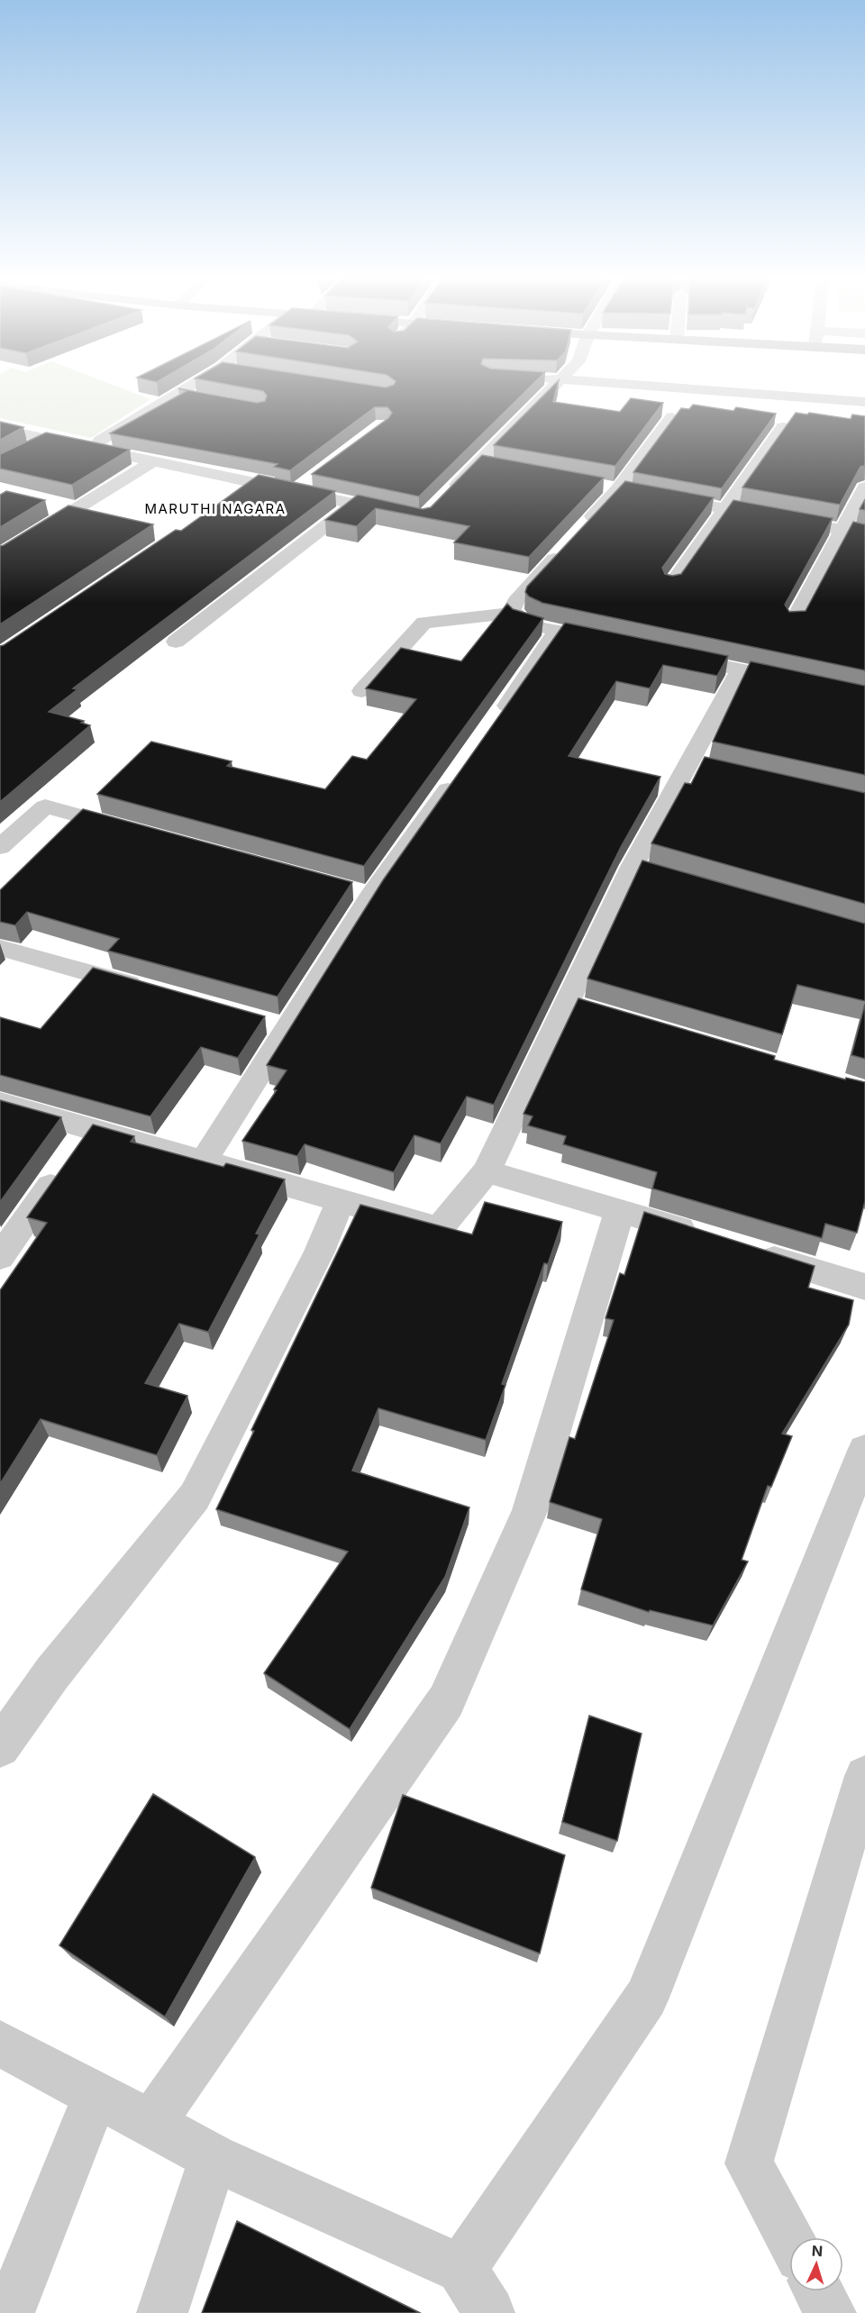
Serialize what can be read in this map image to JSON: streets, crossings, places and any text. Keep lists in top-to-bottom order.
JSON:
{
  "districts": ["MARUTHI NAGARA"],
  "north": "top"
}
